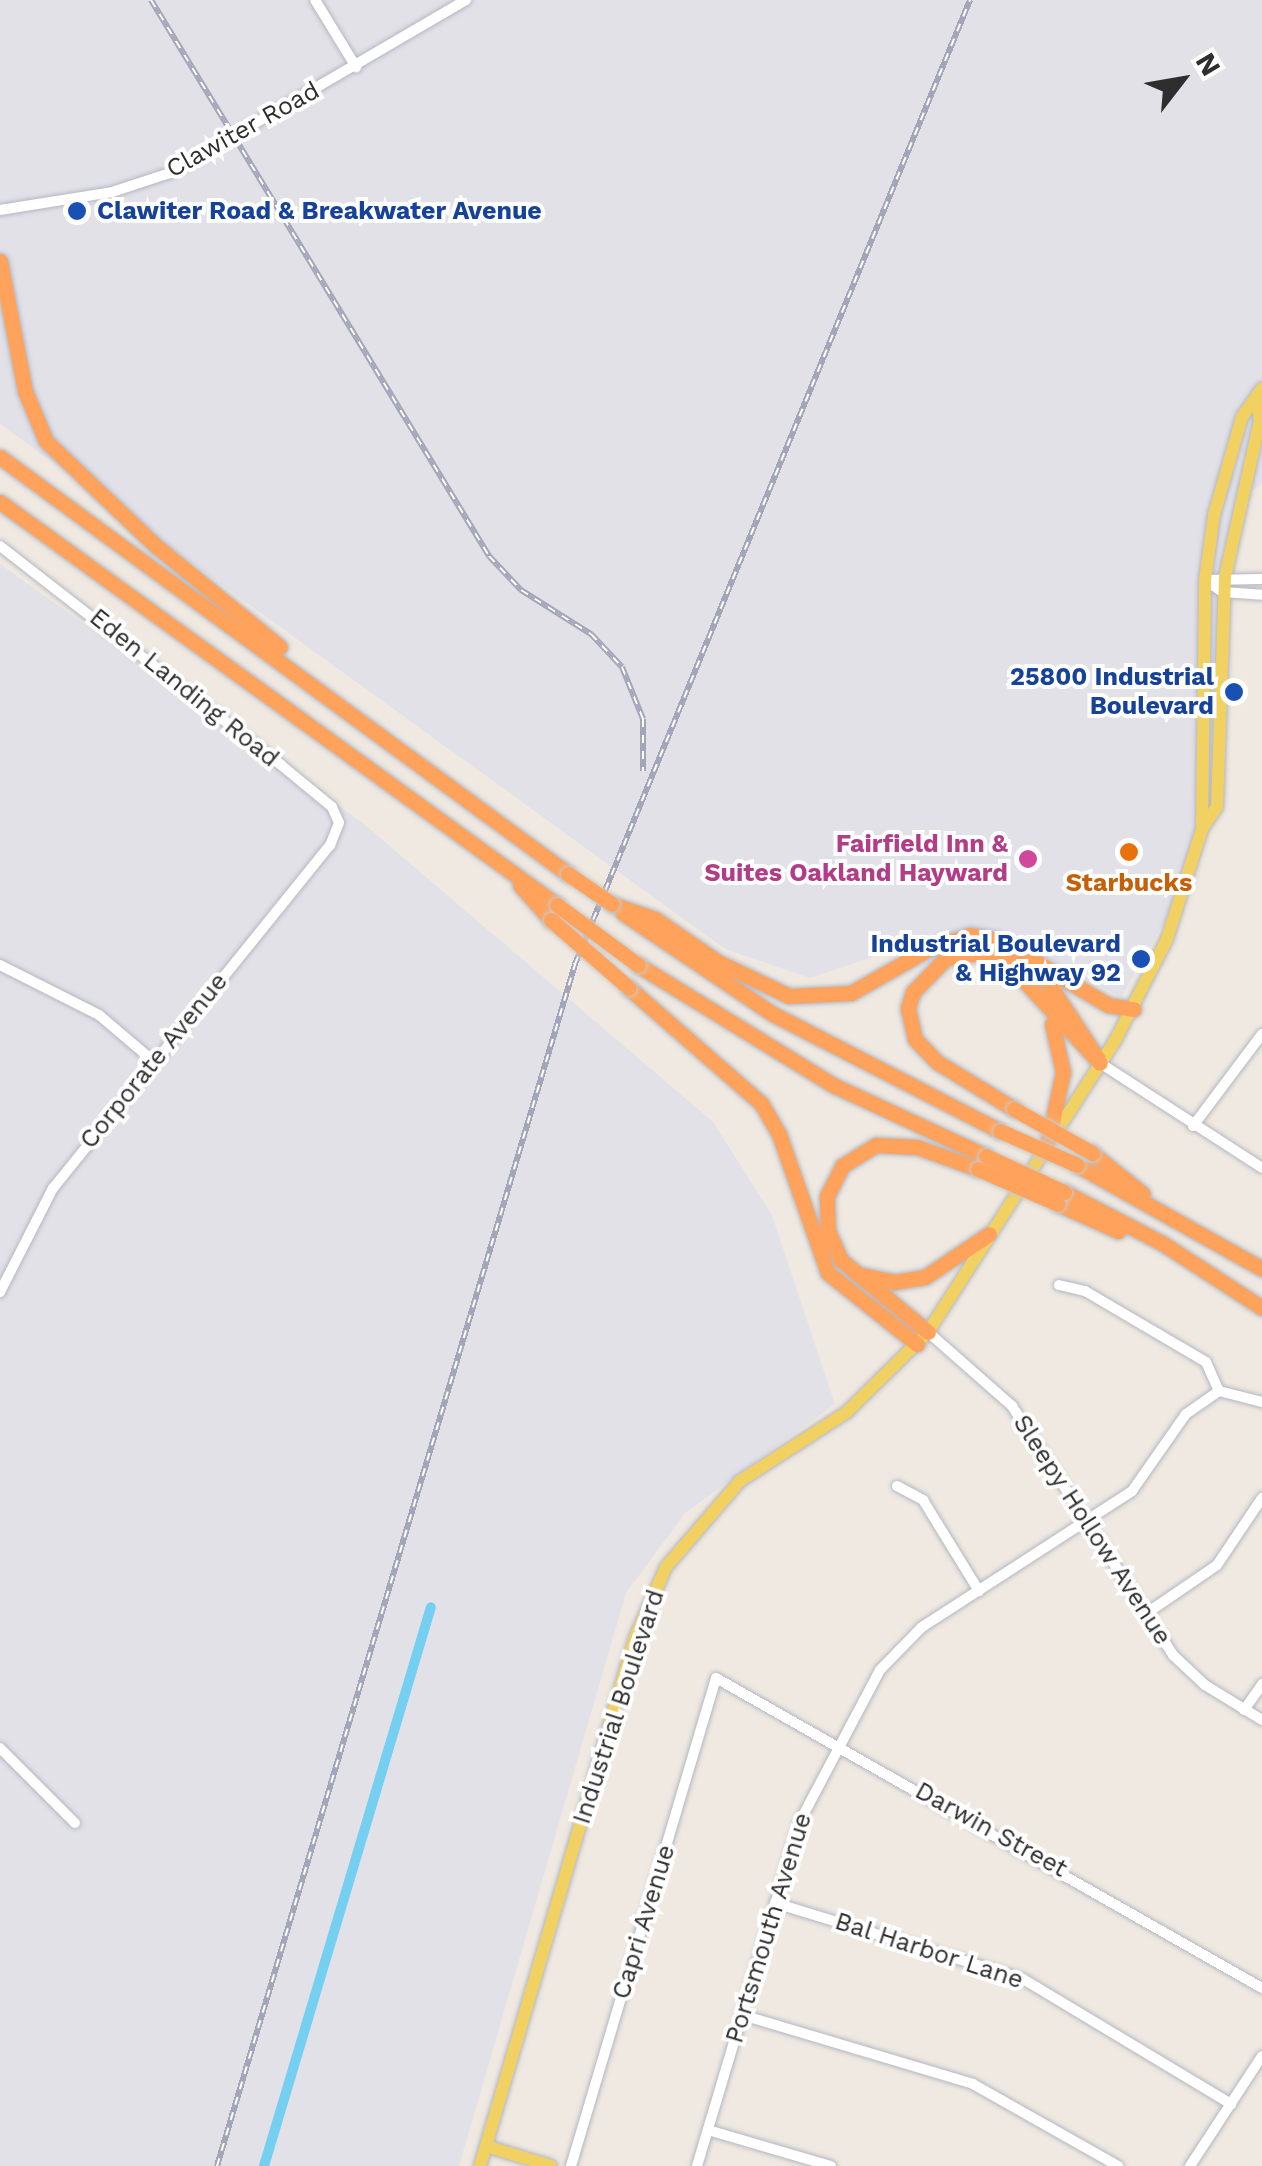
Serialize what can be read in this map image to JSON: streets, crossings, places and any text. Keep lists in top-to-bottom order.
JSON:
{
  "streets": {
    "main road": ["Industrial Boulevard"],
    "street": [
      "Clawiter Road",
      "Eden Landing Road",
      "Corporate Avenue",
      "Sleepy Hollow Avenue",
      "Darwin Street",
      "Capri Avenue",
      "Portsmouth Avenue",
      "Bal Harbor Lane"
    ]
  },
  "crossings": [
    ["Eden Landing Road", "Corporate Avenue"],
    ["Sleepy Hollow Avenue", "Industrial Boulevard"],
    ["Sleepy Hollow Avenue", "Portsmouth Avenue"],
    ["Darwin Street", "Capri Avenue"],
    ["Darwin Street", "Portsmouth Avenue"],
    ["Portsmouth Avenue", "Bal Harbor Lane"]
  ],
  "places": [
    "Clawiter Road & Breakwater Avenue",
    "25800 Industrial Boulevard",
    "Starbucks",
    "Fairfield Inn & Suites Oakland Hayward",
    "Industrial Boulevard & Highway 92"
  ],
  "north": "top right"
}
